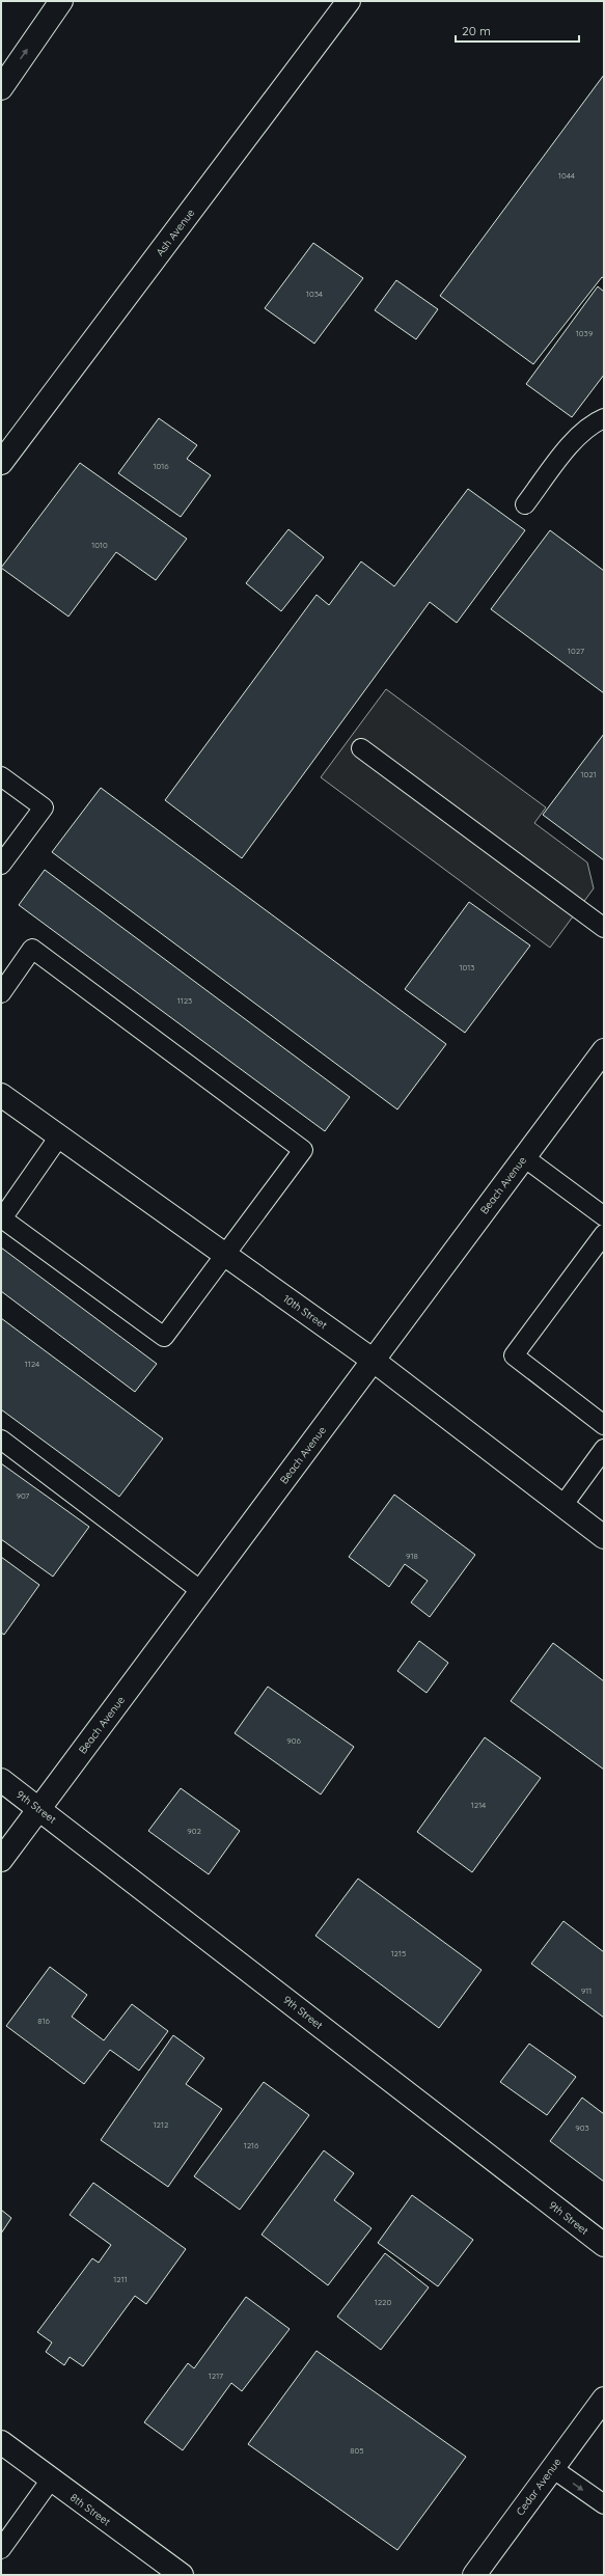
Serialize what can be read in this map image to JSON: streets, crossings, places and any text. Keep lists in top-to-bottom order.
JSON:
{
  "streets": {
    "main road": [
      "Ash Avenue",
      "Beach Avenue",
      "10th Street",
      "9th Street",
      "Cedar Avenue",
      "8th Street"
    ]
  },
  "crossings": [
    ["Beach Avenue", "10th Street"],
    ["Beach Avenue", "9th Street"]
  ],
  "house_numbers": [
    "1044",
    "1034",
    "1039",
    "1016",
    "1010",
    "1027",
    "1021",
    "1013",
    "1123",
    "1124",
    "907",
    "918",
    "906",
    "1214",
    "902",
    "1215",
    "911",
    "816",
    "1212",
    "903",
    "1216",
    "1211",
    "1220",
    "1217",
    "805"
  ],
  "scale_bar": "20 m"
}
